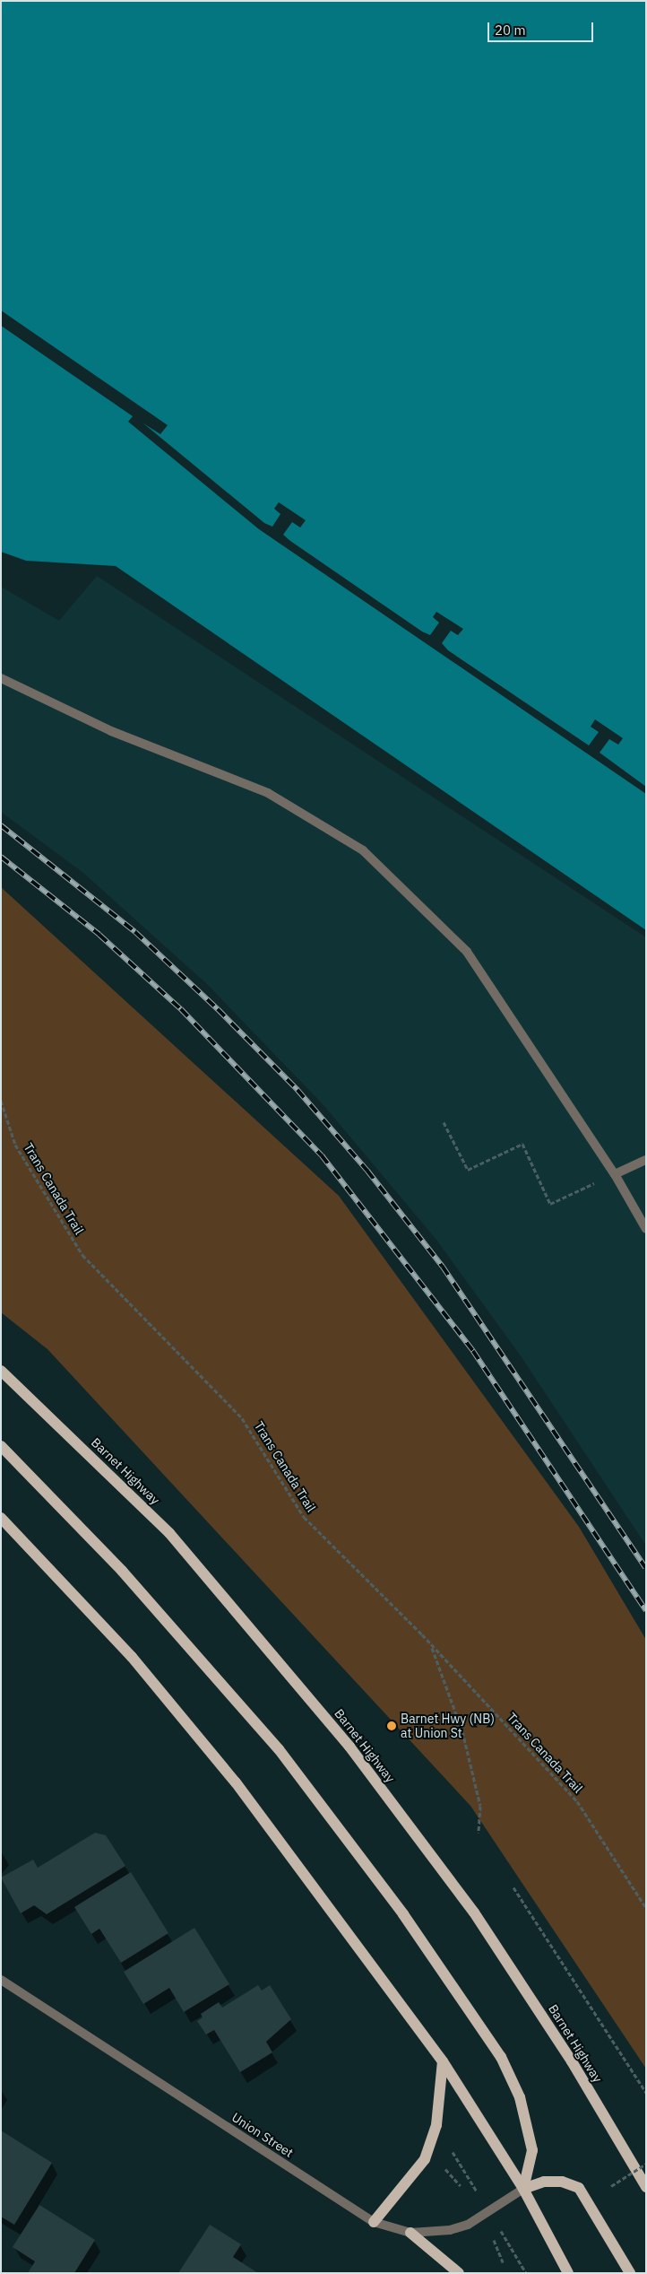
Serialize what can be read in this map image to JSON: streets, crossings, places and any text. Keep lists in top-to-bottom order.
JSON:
{
  "streets": {
    "main road": ["Barnet Highway"],
    "street": ["Union Street"],
    "path": ["Trans Canada Trail"]
  },
  "places": ["Barnet Hwy (NB) at Union St"],
  "scale_bar": "20 m"
}
